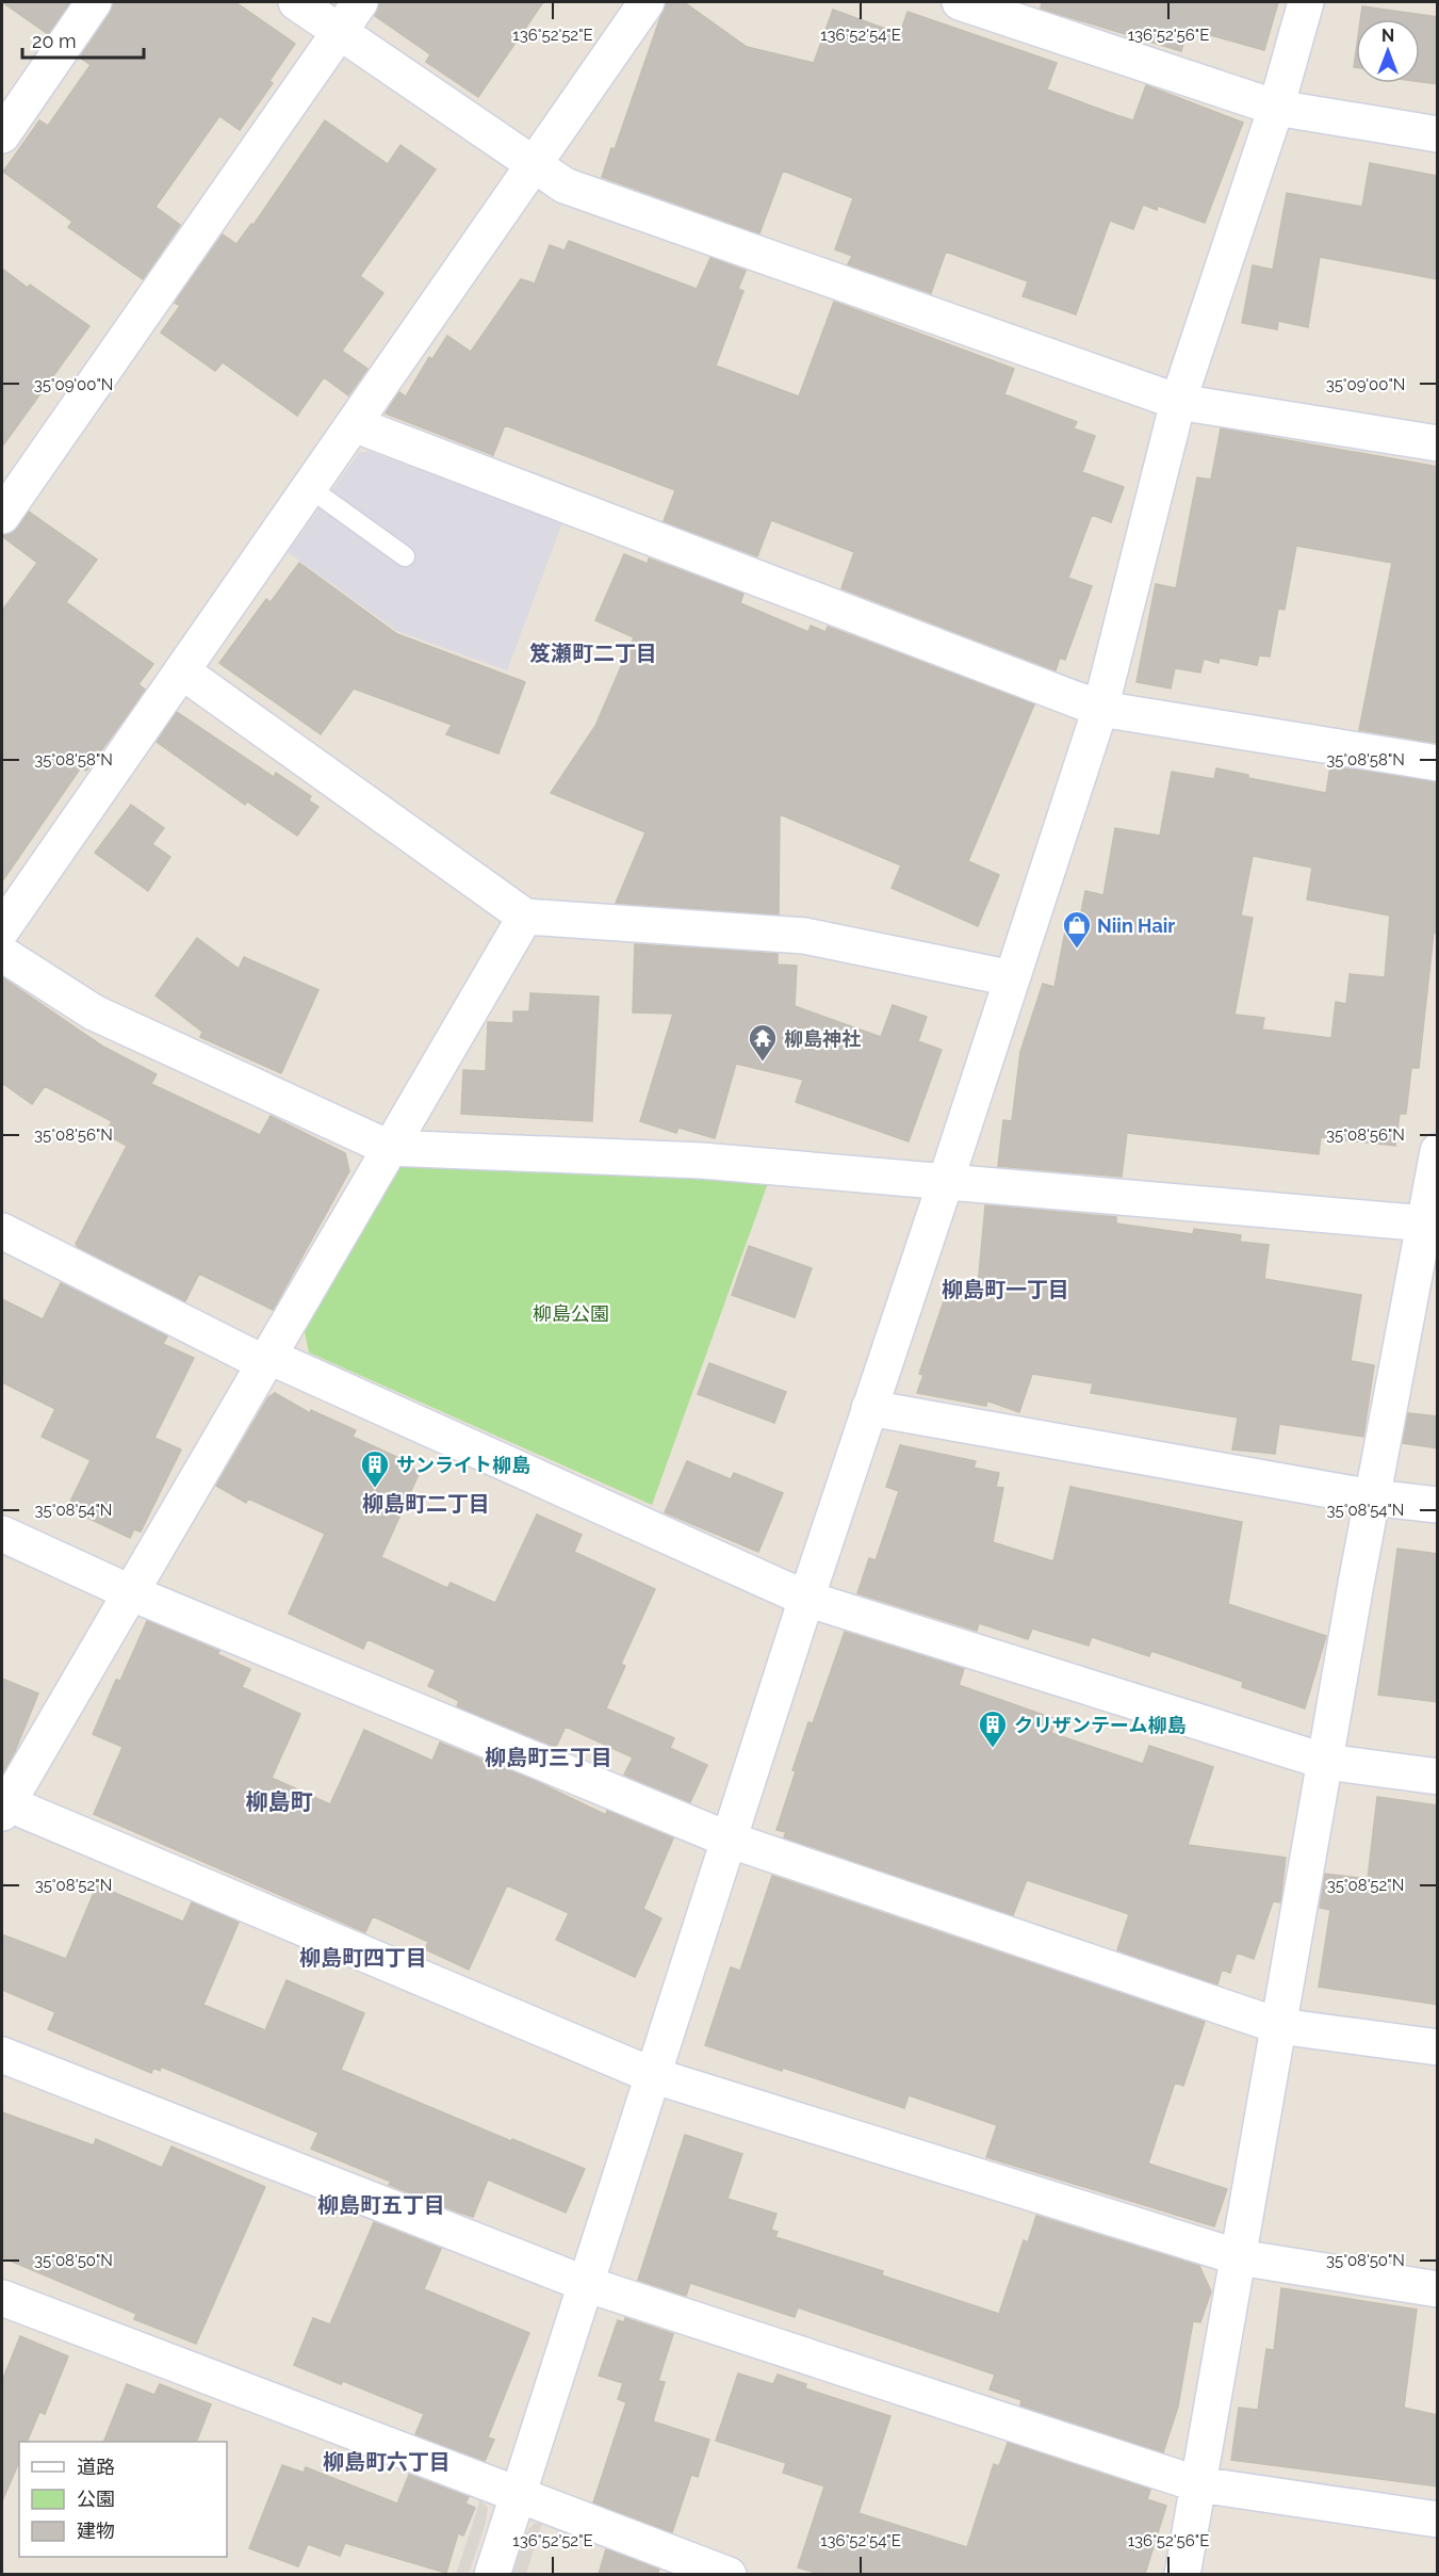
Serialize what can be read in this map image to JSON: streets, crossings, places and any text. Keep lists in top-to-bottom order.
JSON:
{
  "districts": [
    "笈瀬町二丁目",
    "柳島町一丁目",
    "柳島町二丁目",
    "柳島町三丁目",
    "柳島町",
    "柳島町四丁目",
    "柳島町五丁目",
    "柳島町六丁目"
  ],
  "parks": ["柳島公園"],
  "places": {
    "shop": ["Niin Hair"],
    "temple": ["柳島神社"],
    "building": ["サンライト柳島", "クリザンテーム柳島"]
  },
  "legend": ["道路", "公園", "建物"],
  "scale_bar": "20 m",
  "north": "top",
  "coordinates": [
    "136°52'52\"E",
    "136°52'54\"E",
    "136°52'56\"E",
    "35°09'00\"N",
    "35°08'58\"N",
    "35°08'56\"N",
    "35°08'54\"N",
    "35°08'52\"N",
    "35°08'50\"N"
  ]
}
